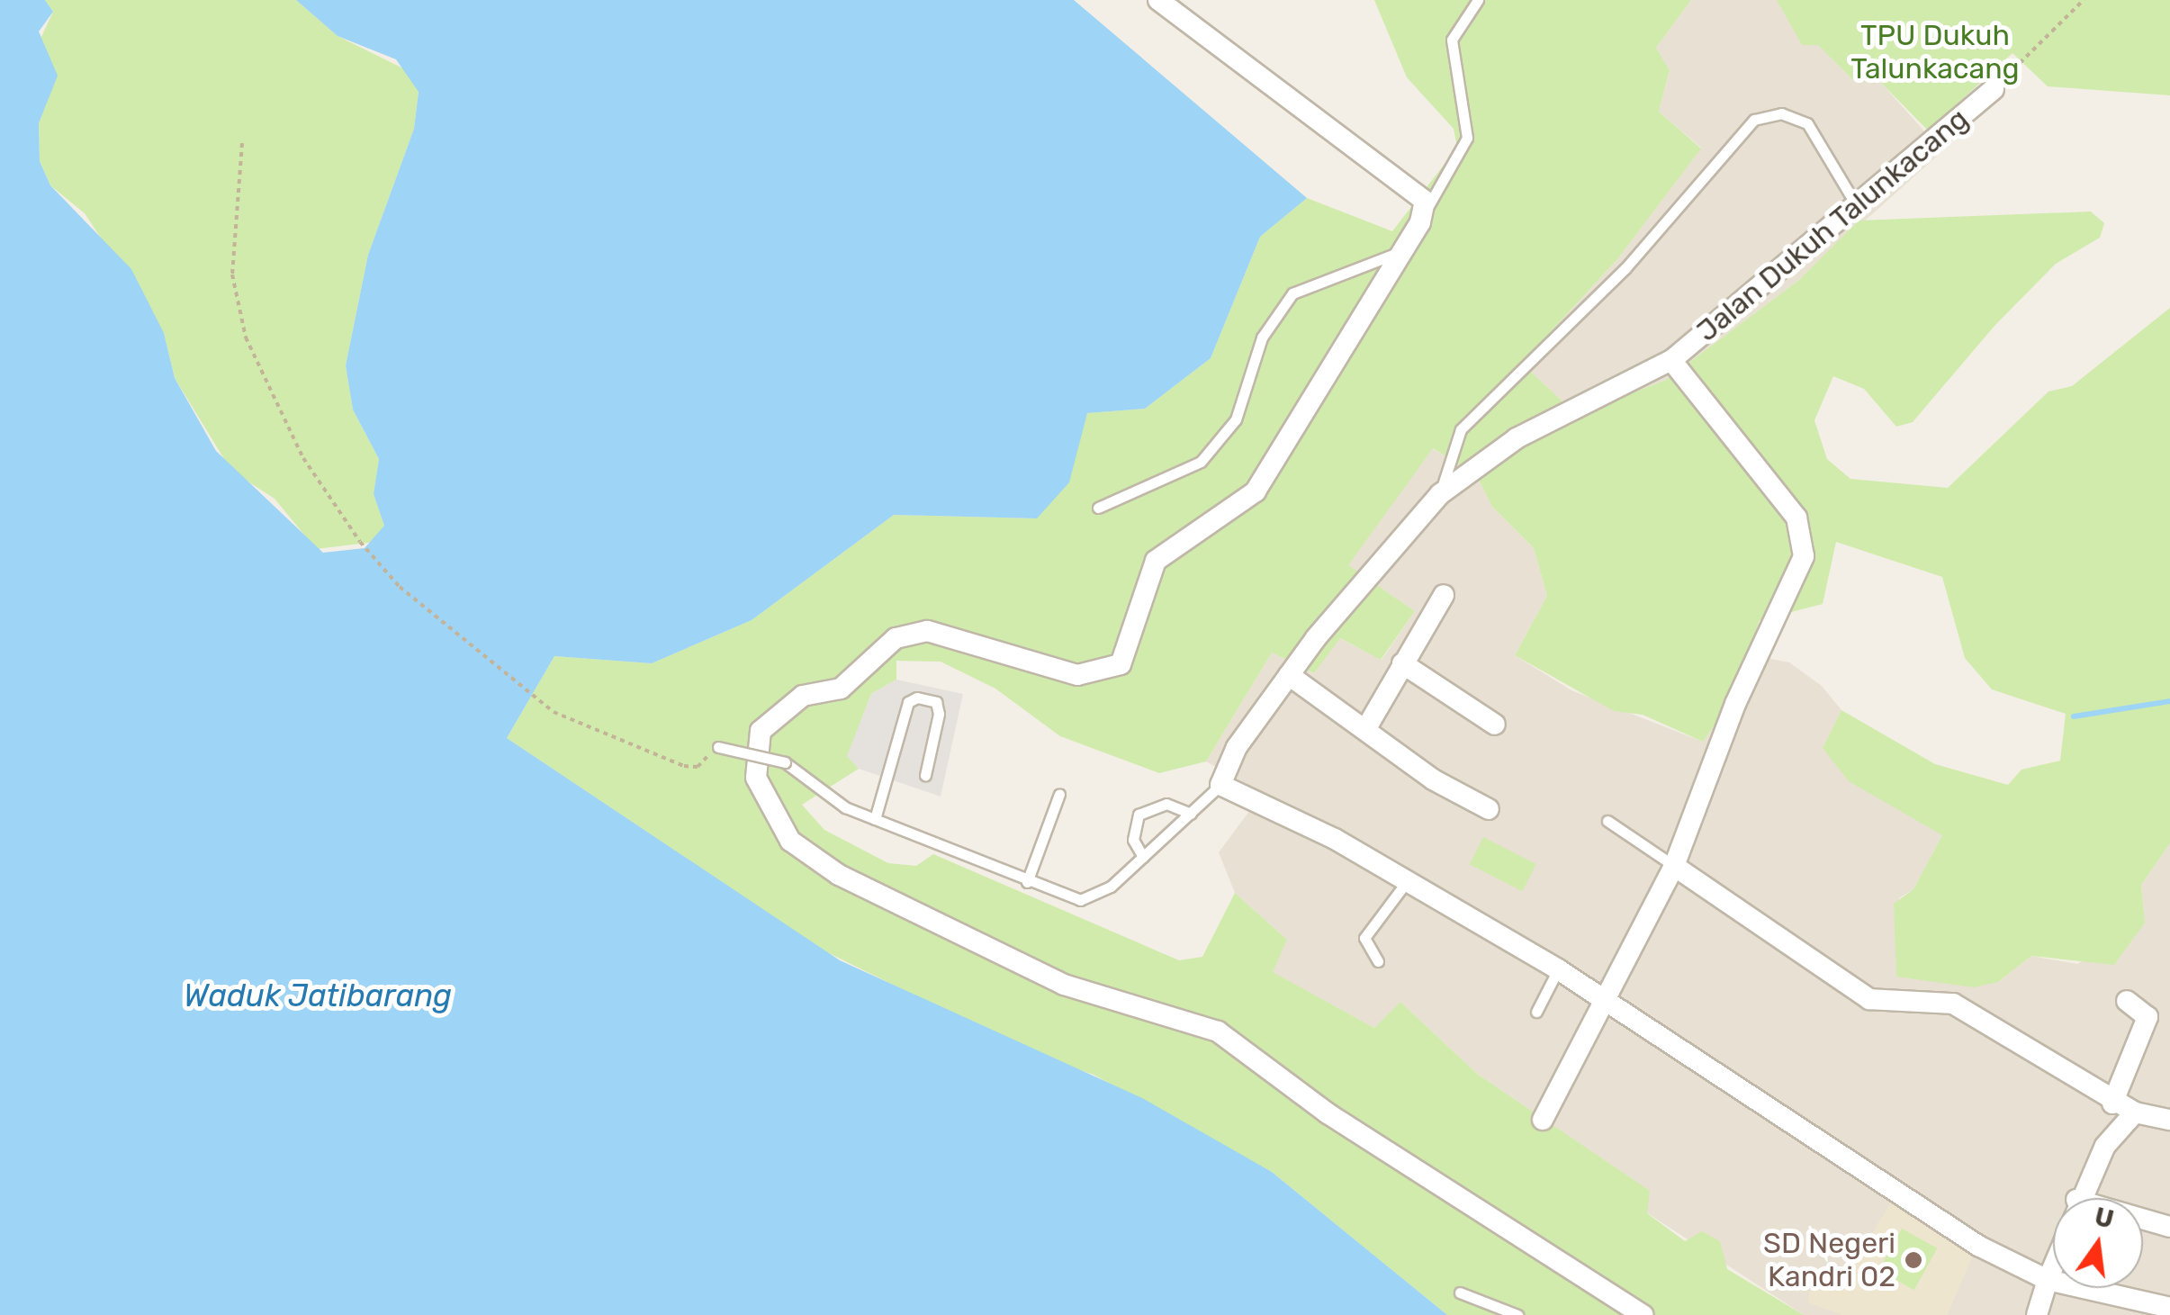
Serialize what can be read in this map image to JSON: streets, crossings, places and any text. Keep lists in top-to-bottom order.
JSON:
{
  "streets": {
    "street": ["Jalan Dukuh Talunkacang"]
  },
  "water": ["Waduk Jatibarang"],
  "parks": ["TPU Dukuh Talunkacang"],
  "places": ["SD Negeri Kandri 02"],
  "north": "top"
}
